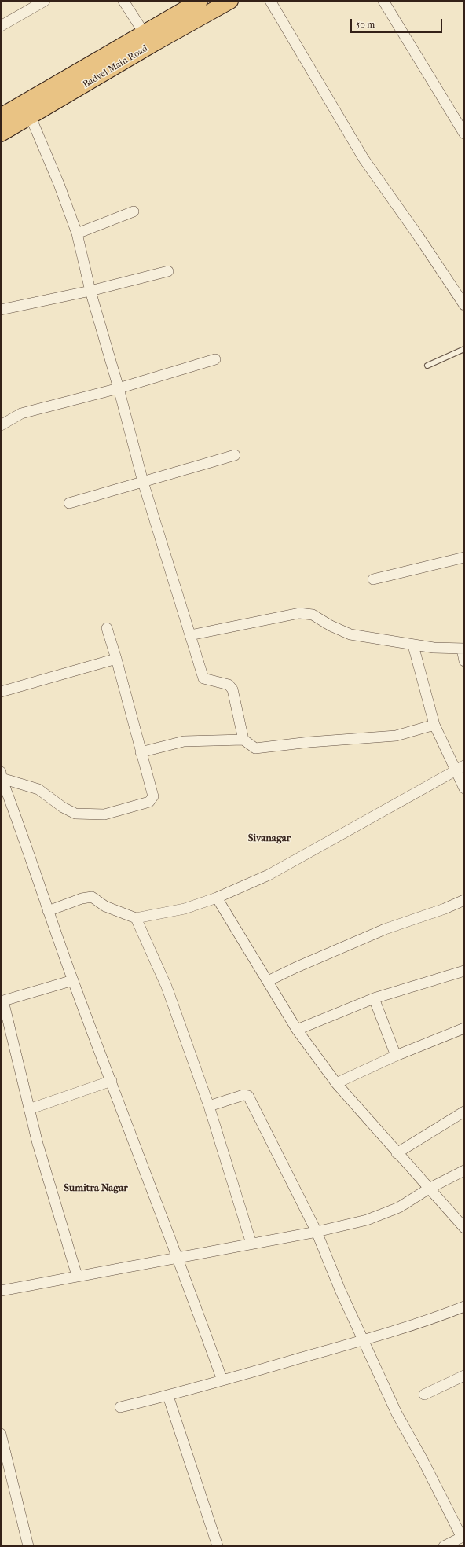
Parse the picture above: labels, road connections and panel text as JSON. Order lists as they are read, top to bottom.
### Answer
{
  "streets": {
    "main road": ["Badvel Main Road"]
  },
  "districts": ["Sivanagar", "Sumitra Nagar"],
  "scale_bar": "50 m"
}
